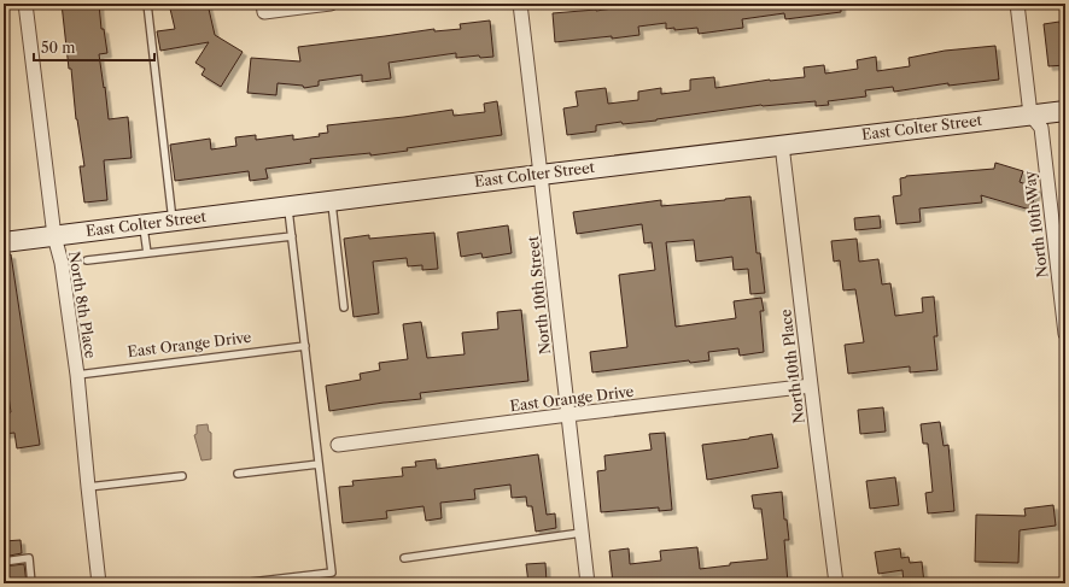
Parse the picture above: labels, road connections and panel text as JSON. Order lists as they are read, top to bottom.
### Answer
{
  "streets": {
    "street": [
      "East Colter Street",
      "North 10th Way",
      "North 10th Street",
      "North 8th Place",
      "East Orange Drive",
      "North 10th Place"
    ]
  },
  "crossings": [
    ["East Colter Street", "North 10th Way"],
    ["East Colter Street", "North 10th Street"],
    ["East Colter Street", "North 8th Place"],
    ["East Colter Street", "North 10th Place"],
    ["North 10th Street", "East Orange Drive"],
    ["North 8th Place", "East Orange Drive"],
    ["East Orange Drive", "North 10th Place"]
  ],
  "scale_bar": "50 m"
}
